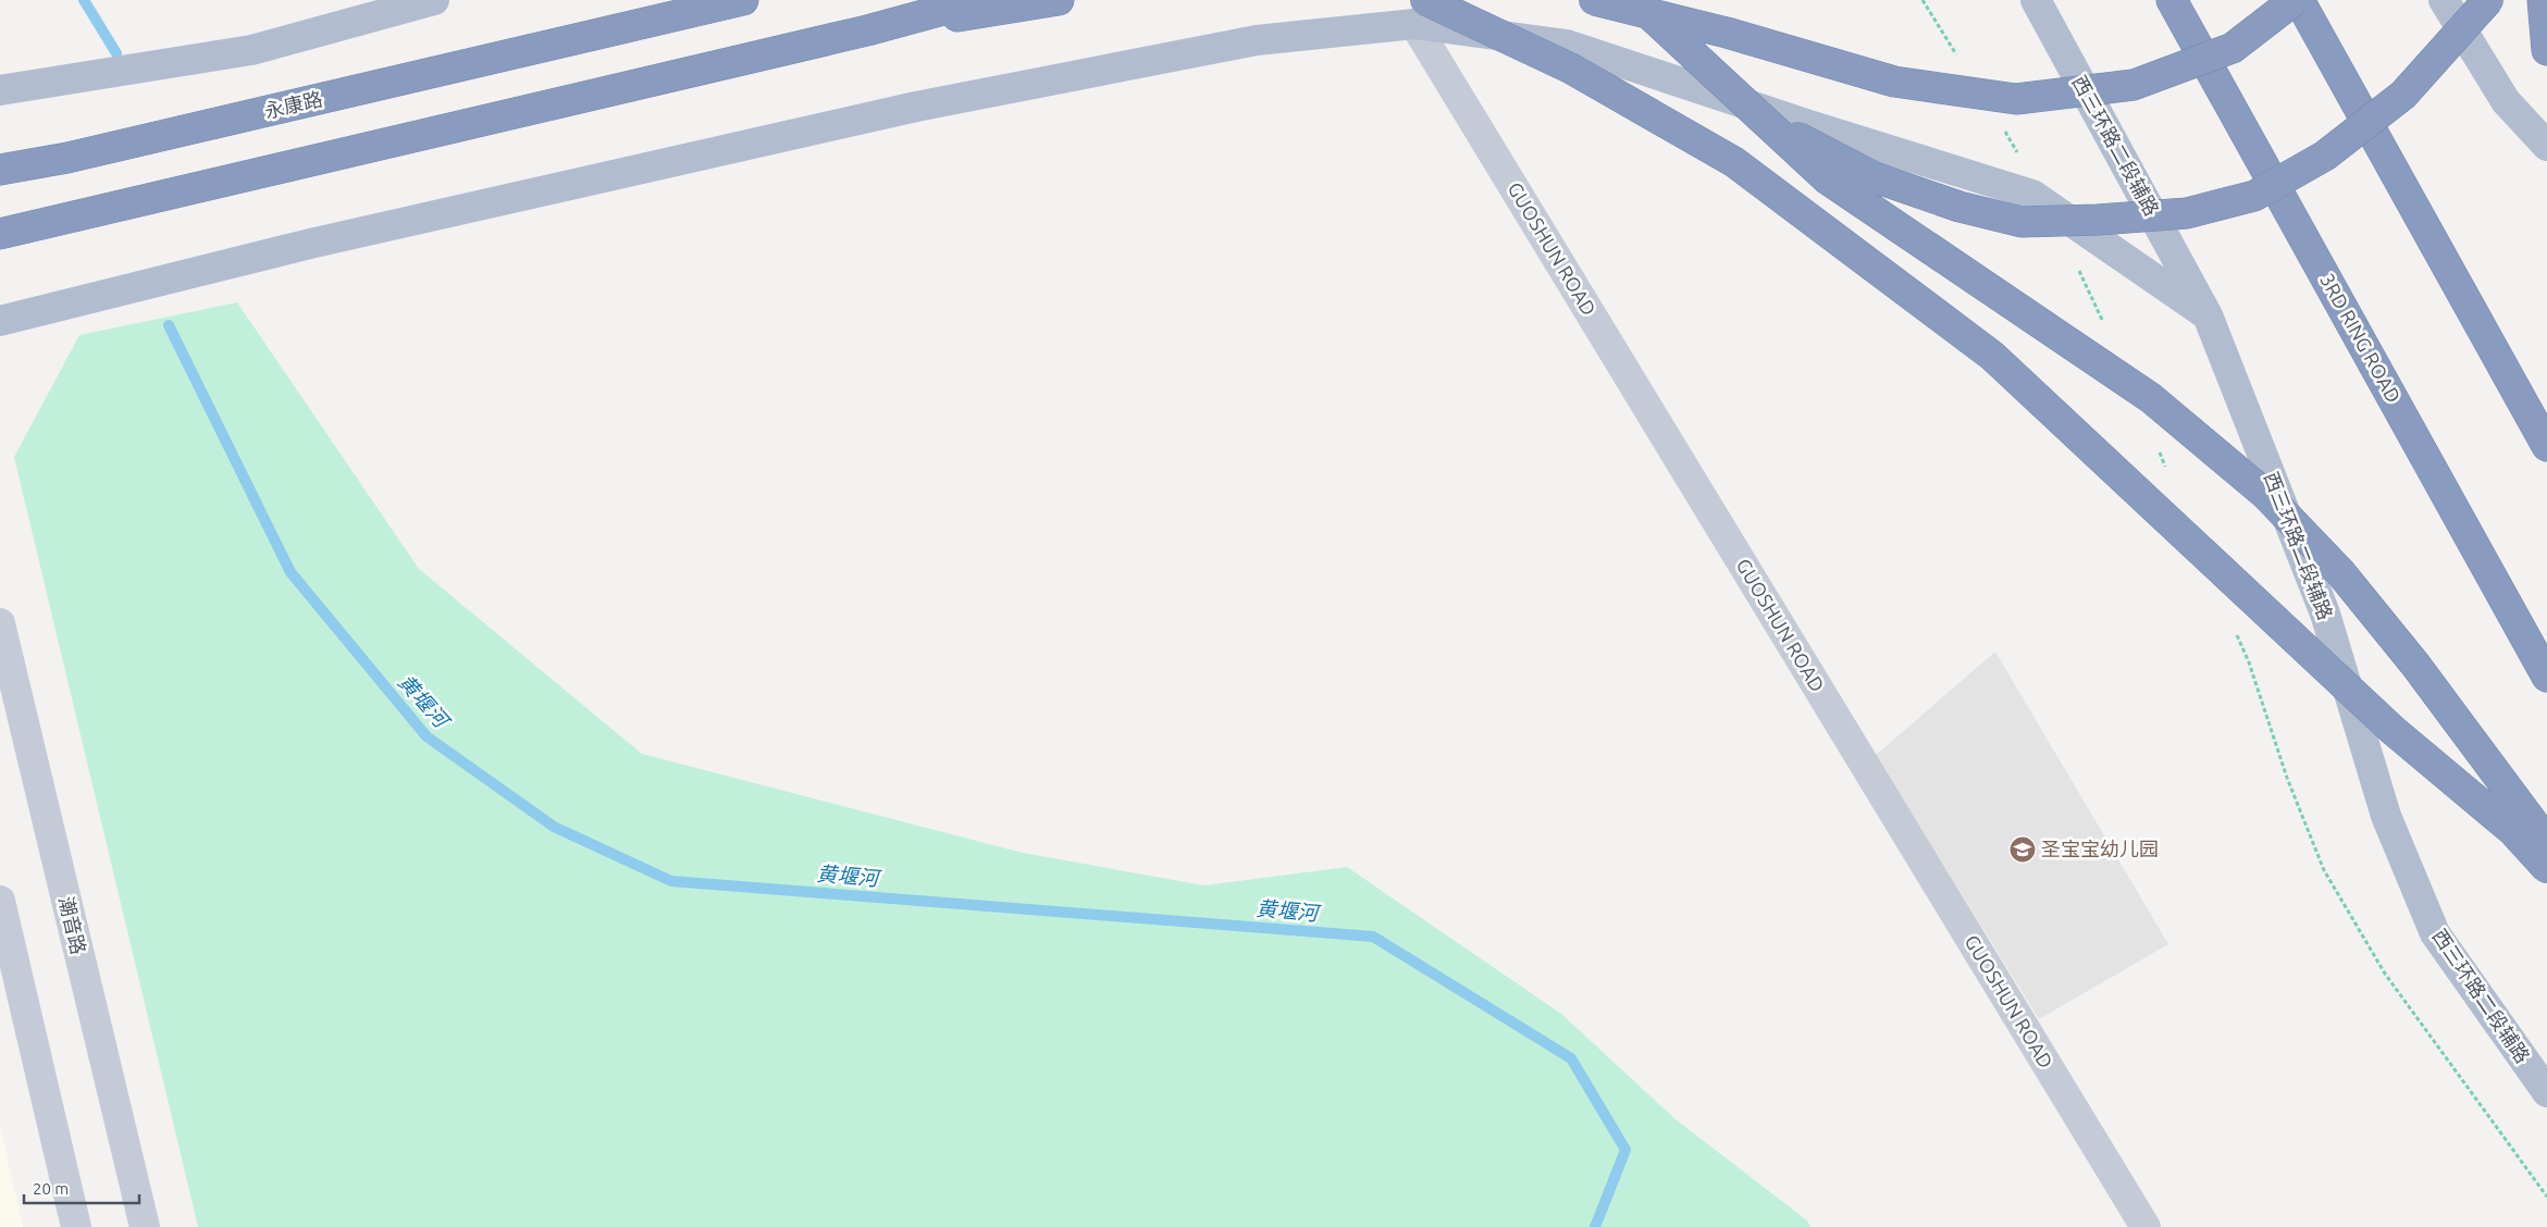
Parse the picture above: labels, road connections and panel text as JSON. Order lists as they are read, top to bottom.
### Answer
{
  "streets": {
    "highway": ["永康路", "3RD RING ROAD"],
    "main road": ["西三环路二段辅路"],
    "street": ["GUOSHUN ROAD", "潮音路"]
  },
  "water": ["黄堰河"],
  "places": {
    "school or university": ["圣宝宝幼儿园"]
  },
  "scale_bar": "20 m"
}
